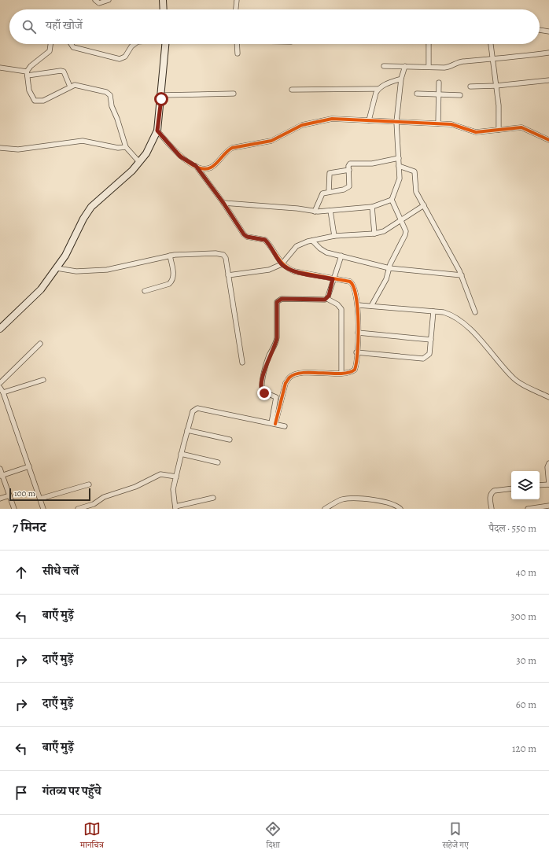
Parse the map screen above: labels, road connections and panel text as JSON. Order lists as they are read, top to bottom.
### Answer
{
  "scale_bar": "100 m",
  "page": {
    "search": "यहाँ खोजें",
    "scale": "100 m",
    "heading": ["7 मिनट", "पैदल · 550 m"],
    "list": [
      ["सीधे चलें", "40 m"],
      ["बाएँ मुड़ें", "300 m"],
      ["दाएँ मुड़ें", "30 m"],
      ["दाएँ मुड़ें", "60 m"],
      ["बाएँ मुड़ें", "120 m"],
      "गंतव्य पर पहुँचे"
    ],
    "nav": ["मानचित्र", "दिशा", "सहेजे गए"]
  }
}
